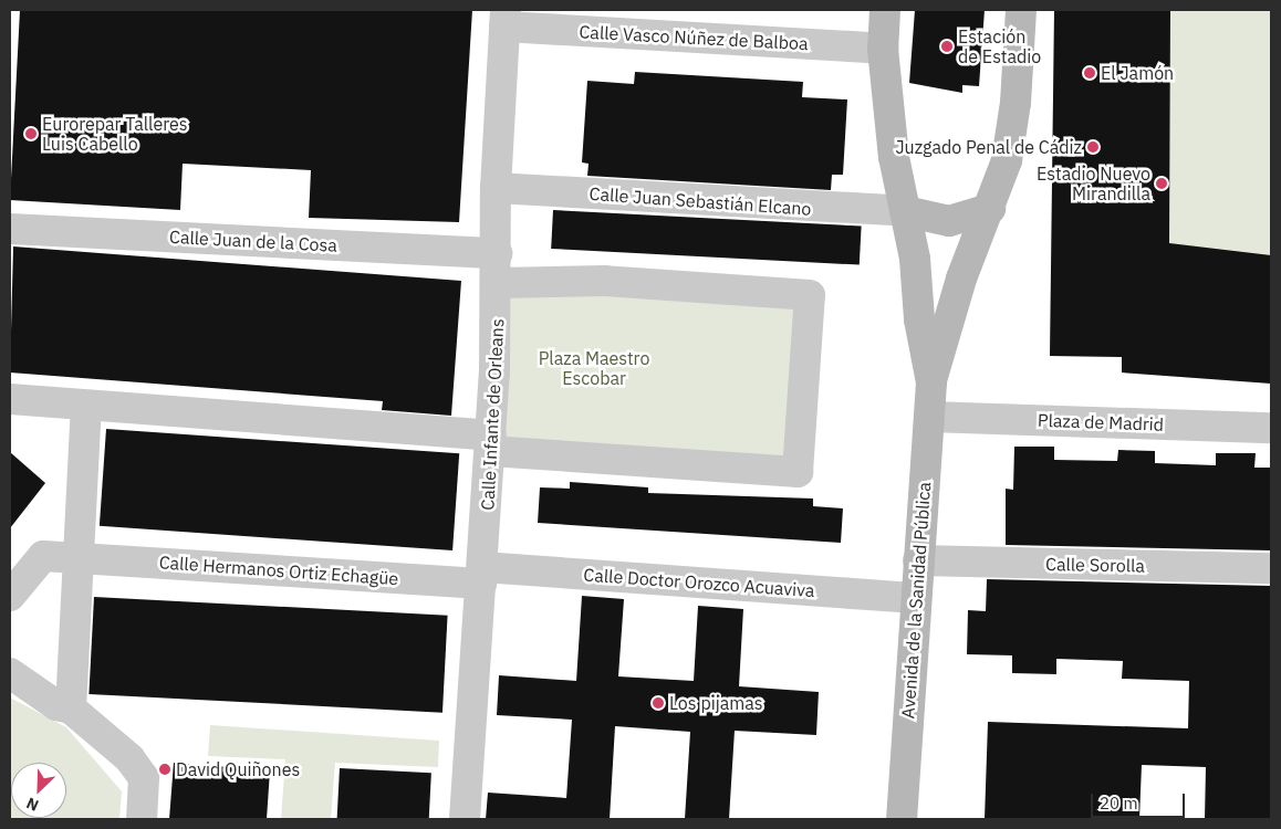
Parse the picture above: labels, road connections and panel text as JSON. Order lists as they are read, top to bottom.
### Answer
{
  "streets": {
    "main road": ["Avenida de la Sanidad Pública"],
    "street": [
      "Calle Vasco Núñez de Balboa",
      "Calle Juan Sebastián Elcano",
      "Calle Juan de la Cosa",
      "Calle Infante de Orleans",
      "Plaza de Madrid",
      "Calle Sorolla",
      "Calle Hermanos Ortiz Echagüe",
      "Calle Doctor Orozco Acuaviva"
    ]
  },
  "crossings": [
    ["Calle Vasco Núñez de Balboa", "Calle Infante de Orleans"],
    ["Calle Vasco Núñez de Balboa", "Avenida de la Sanidad Pública"],
    ["Calle Juan Sebastián Elcano", "Calle Infante de Orleans"],
    ["Calle Juan Sebastián Elcano", "Avenida de la Sanidad Pública"],
    ["Calle Juan de la Cosa", "Calle Infante de Orleans"],
    ["Calle Infante de Orleans", "Calle Hermanos Ortiz Echagüe"],
    ["Calle Infante de Orleans", "Calle Doctor Orozco Acuaviva"],
    ["Plaza de Madrid", "Avenida de la Sanidad Pública"],
    ["Calle Sorolla", "Avenida de la Sanidad Pública"],
    ["Calle Hermanos Ortiz Echagüe", "Calle Doctor Orozco Acuaviva"],
    ["Calle Doctor Orozco Acuaviva", "Avenida de la Sanidad Pública"]
  ],
  "parks": ["Plaza Maestro Escobar"],
  "places": [
    "Estación de Estadio",
    "El Jamón",
    "Eurorepar Talleres Luis Cabello",
    "Juzgado Penal de Cádiz",
    "Estadio Nuevo Mirandilla",
    "Los pijamas",
    "David Quiñones"
  ],
  "scale_bar": "20 m",
  "north": "bottom left"
}
